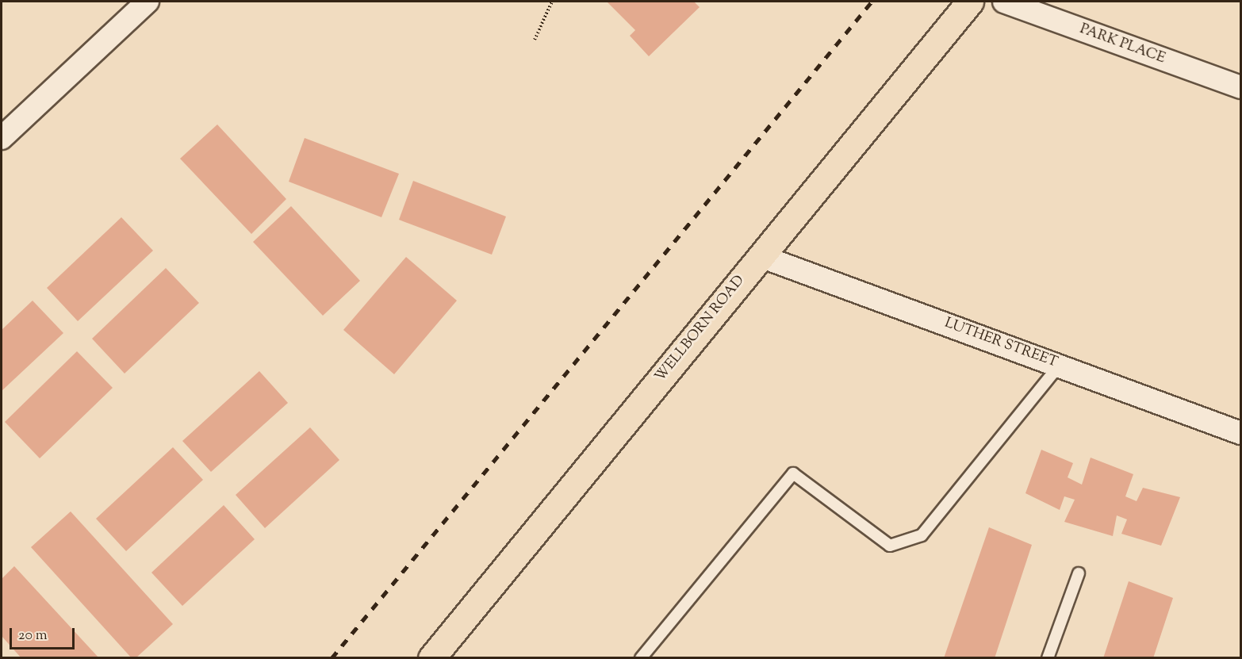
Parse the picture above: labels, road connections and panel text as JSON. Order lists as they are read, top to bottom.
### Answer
{
  "streets": {
    "main road": ["WELLBORN ROAD"],
    "street": ["PARK PLACE", "LUTHER STREET"]
  },
  "crossings": [
    ["WELLBORN ROAD", "LUTHER STREET"]
  ],
  "scale_bar": "20 m"
}
